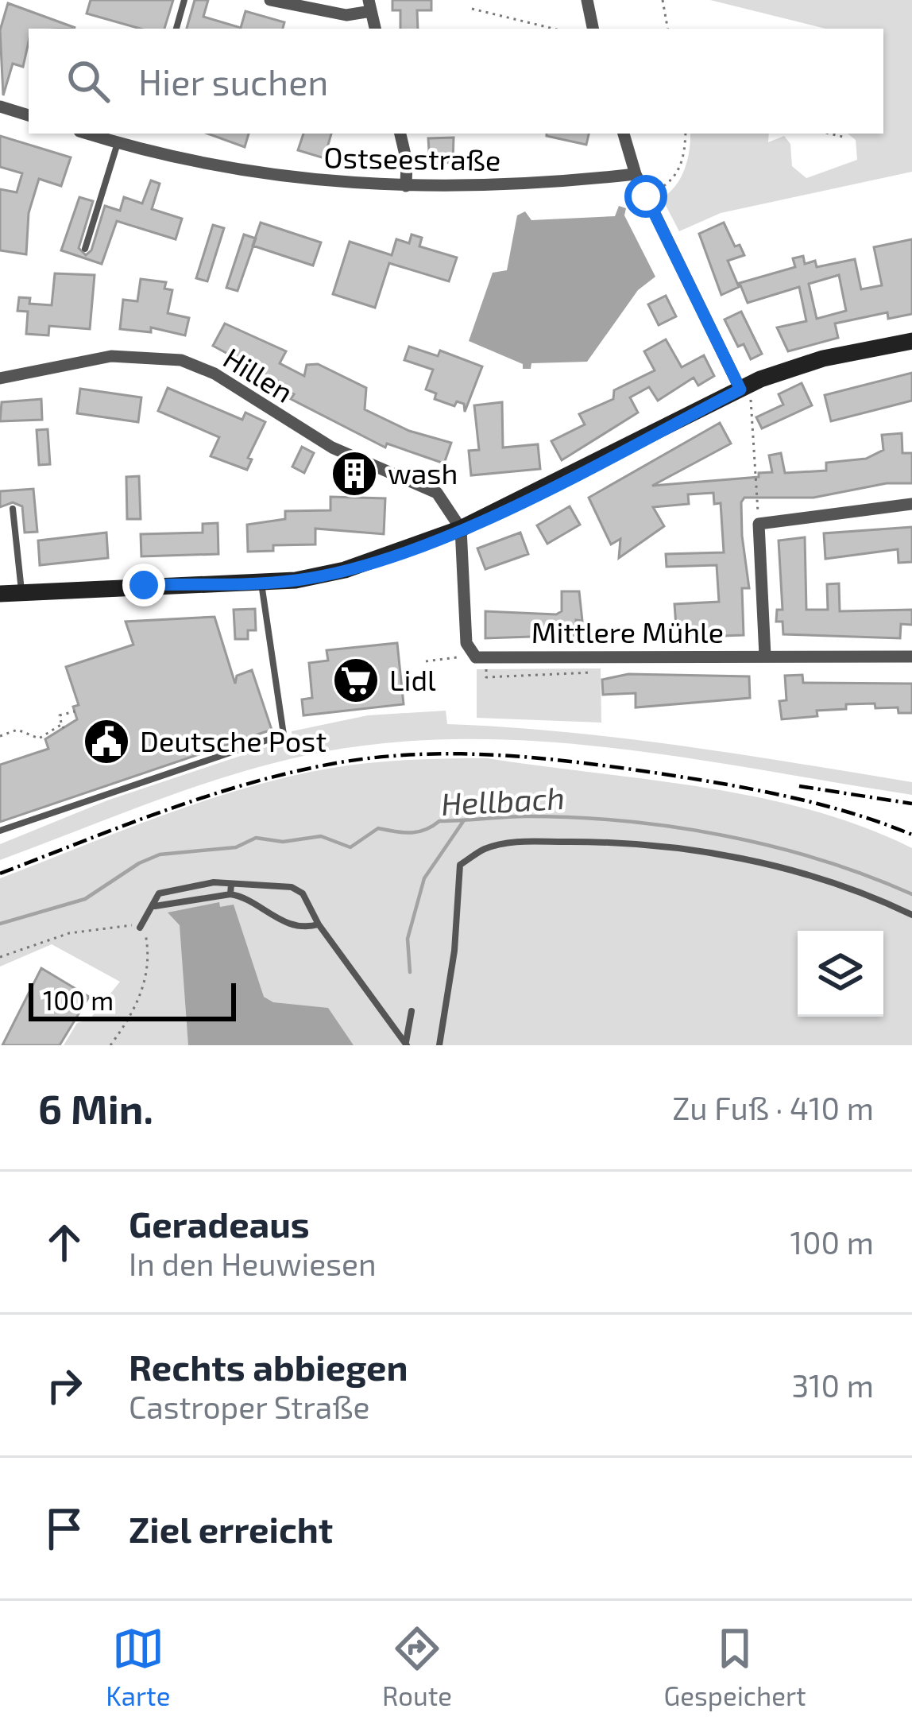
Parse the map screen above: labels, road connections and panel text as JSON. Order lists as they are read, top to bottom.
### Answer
{
  "streets": {
    "street": ["Ostseestraße", "Hillen", "Mittlere Mühle"]
  },
  "water": ["Hellbach"],
  "places": {
    "building": ["wash"],
    "supermarket": ["Lidl"],
    "public building": ["Deutsche Post"]
  },
  "scale_bar": "100 m",
  "page": {
    "search": "Hier suchen",
    "scale": "100 m",
    "heading": ["6 Min.", "Zu Fuß · 410 m"],
    "list": [
      ["Geradeaus", "In den Heuwiesen", "100 m"],
      ["Rechts abbiegen", "Castroper Straße", "310 m"],
      "Ziel erreicht"
    ],
    "nav": ["Karte", "Route", "Gespeichert"]
  }
}
